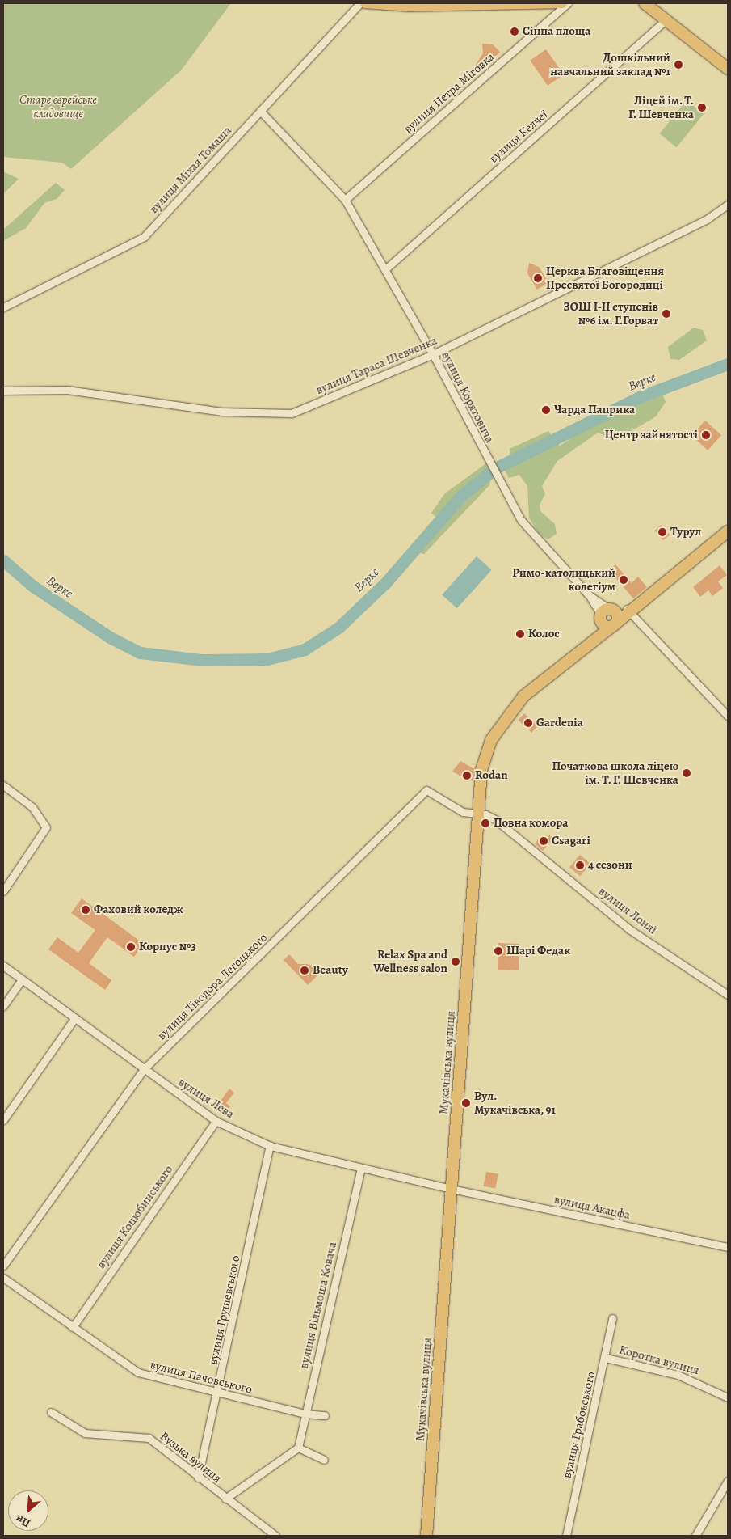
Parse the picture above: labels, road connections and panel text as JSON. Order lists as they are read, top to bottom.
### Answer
{
  "streets": {
    "highway": ["Мукачівська вулиця"],
    "street": [
      "вулиця Петра Міговка",
      "вулиця Келчеї",
      "вулиця Міхая Томаша",
      "вулиця Тараса Шевченка",
      "вулиця Корятовича",
      "вулиця Лоняї",
      "вулиця Тіводора Легоцького",
      "вулиця Лева",
      "вулиця Акацфа",
      "вулиця Коцюбинського",
      "вулиця Вільмоша Ковача",
      "вулиця Грушевського",
      "Коротка вулиця",
      "вулиця Пачовського",
      "вулиця Грабовського",
      "Вузька вулиця"
    ]
  },
  "crossings": [
    ["вулиця Петра Міговка", "вулиця Корятовича"],
    ["вулиця Келчеї", "вулиця Корятовича"],
    ["вулиця Міхая Томаша", "вулиця Корятовича"],
    ["вулиця Тараса Шевченка", "вулиця Корятовича"],
    ["вулиця Корятовича", "Мукачівська вулиця"],
    ["вулиця Лоняї", "вулиця Тіводора Легоцького"],
    ["вулиця Лоняї", "Мукачівська вулиця"],
    ["вулиця Тіводора Легоцького", "Мукачівська вулиця"],
    ["вулиця Тіводора Легоцького", "вулиця Лева"],
    ["Мукачівська вулиця", "вулиця Лева"],
    ["Мукачівська вулиця", "вулиця Акацфа"],
    ["вулиця Лева", "вулиця Акацфа"],
    ["вулиця Лева", "вулиця Коцюбинського"],
    ["вулиця Лева", "вулиця Вільмоша Ковача"],
    ["вулиця Лева", "вулиця Грушевського"],
    ["вулиця Коцюбинського", "вулиця Пачовського"],
    ["вулиця Вільмоша Ковача", "вулиця Пачовського"],
    ["вулиця Вільмоша Ковача", "Вузька вулиця"],
    ["вулиця Грушевського", "вулиця Пачовського"],
    ["вулиця Грушевського", "Вузька вулиця"],
    ["Коротка вулиця", "вулиця Грабовського"]
  ],
  "water": ["Верке"],
  "parks": ["Старе єврейське кладовище"],
  "places": [
    "Сінна площа",
    "Дошкільний навчальний заклад №1",
    "Ліцей ім. Т. Г. Шевченка",
    "Церква Благовіщення Пресвятої Богородиці",
    "ЗОШ І-ІІ ступенів №6 ім. Г.Горват",
    "Чарда Паприка",
    "Центр зайнятості",
    "Турул",
    "Римо-католицький колегіум",
    "Колос",
    "Gardenia",
    "Початкова школа ліцею ім. Т. Г. Шевченка",
    "Rodan",
    "Повна комора",
    "Csagari",
    "4 сезони",
    "Фаховий коледж",
    "Корпус №3",
    "Шарі Федак",
    "Relax Spa and Wellness salon",
    "Beauty",
    "Вул. Мукачівська, 91"
  ],
  "north": "bottom left"
}
